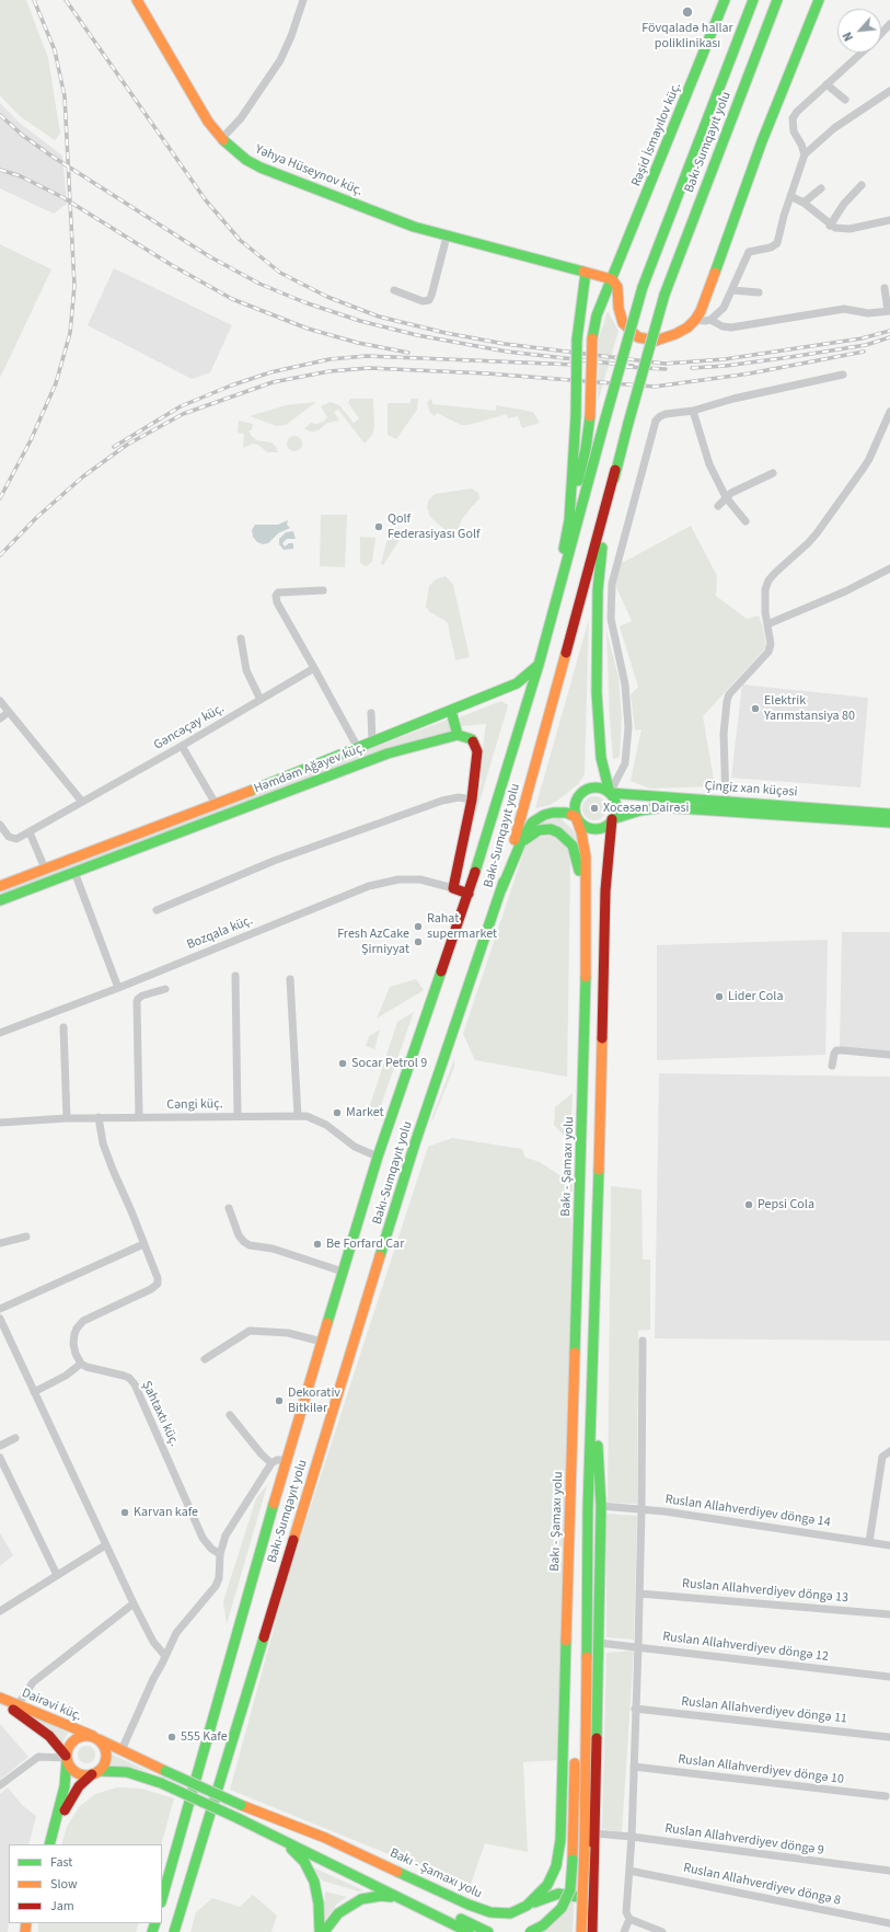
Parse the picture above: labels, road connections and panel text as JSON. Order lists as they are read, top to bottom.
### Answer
{
  "streets": {
    "main road": [
      "Rəşid İsmayılov küç.",
      "Bakı-Sumqayıt yolu",
      "Yəhya Hüseynov küç.",
      "Həmdəm Ağayev küç.",
      "Çingiz xan küçəsi",
      "Bakı - Şamaxı yolu",
      "Dairəvi küç."
    ],
    "street": [
      "Gəncəçay küç.",
      "Bozqala küç.",
      "Cəngi küç.",
      "Şahtaxtı küç.",
      "Ruslan Allahverdiyev döngə 14",
      "Ruslan Allahverdiyev döngə 13",
      "Ruslan Allahverdiyev döngə 12",
      "Ruslan Allahverdiyev döngə 11",
      "Ruslan Allahverdiyev döngə 10",
      "Ruslan Allahverdiyev döngə 9",
      "Ruslan Allahverdiyev döngə 8"
    ]
  },
  "crossings": [
    ["Rəşid İsmayılov küç.", "Yəhya Hüseynov küç."],
    ["Bakı-Sumqayıt yolu", "Cəngi küç."],
    ["Çingiz xan küçəsi", "Bakı - Şamaxı yolu"],
    ["Bakı - Şamaxı yolu", "Dairəvi küç."]
  ],
  "places": [
    "Fövqaladə hallar poliklinikası",
    "Qolf Federasiyası Golf",
    "Elektrik Yarımstansiya 80",
    "Xocəsən Dairəsi",
    "Rahat supermarket",
    "Fresh AzCake Şirniyyat",
    "Lider Cola",
    "Socar Petrol 9",
    "Market",
    "Pepsi Cola",
    "Be Forfard Car",
    "Dekorativ Bitkilər",
    "Karvan kafe",
    "555 Kafe"
  ],
  "legend": ["Fast", "Slow", "Jam"],
  "north": "bottom left"
}
